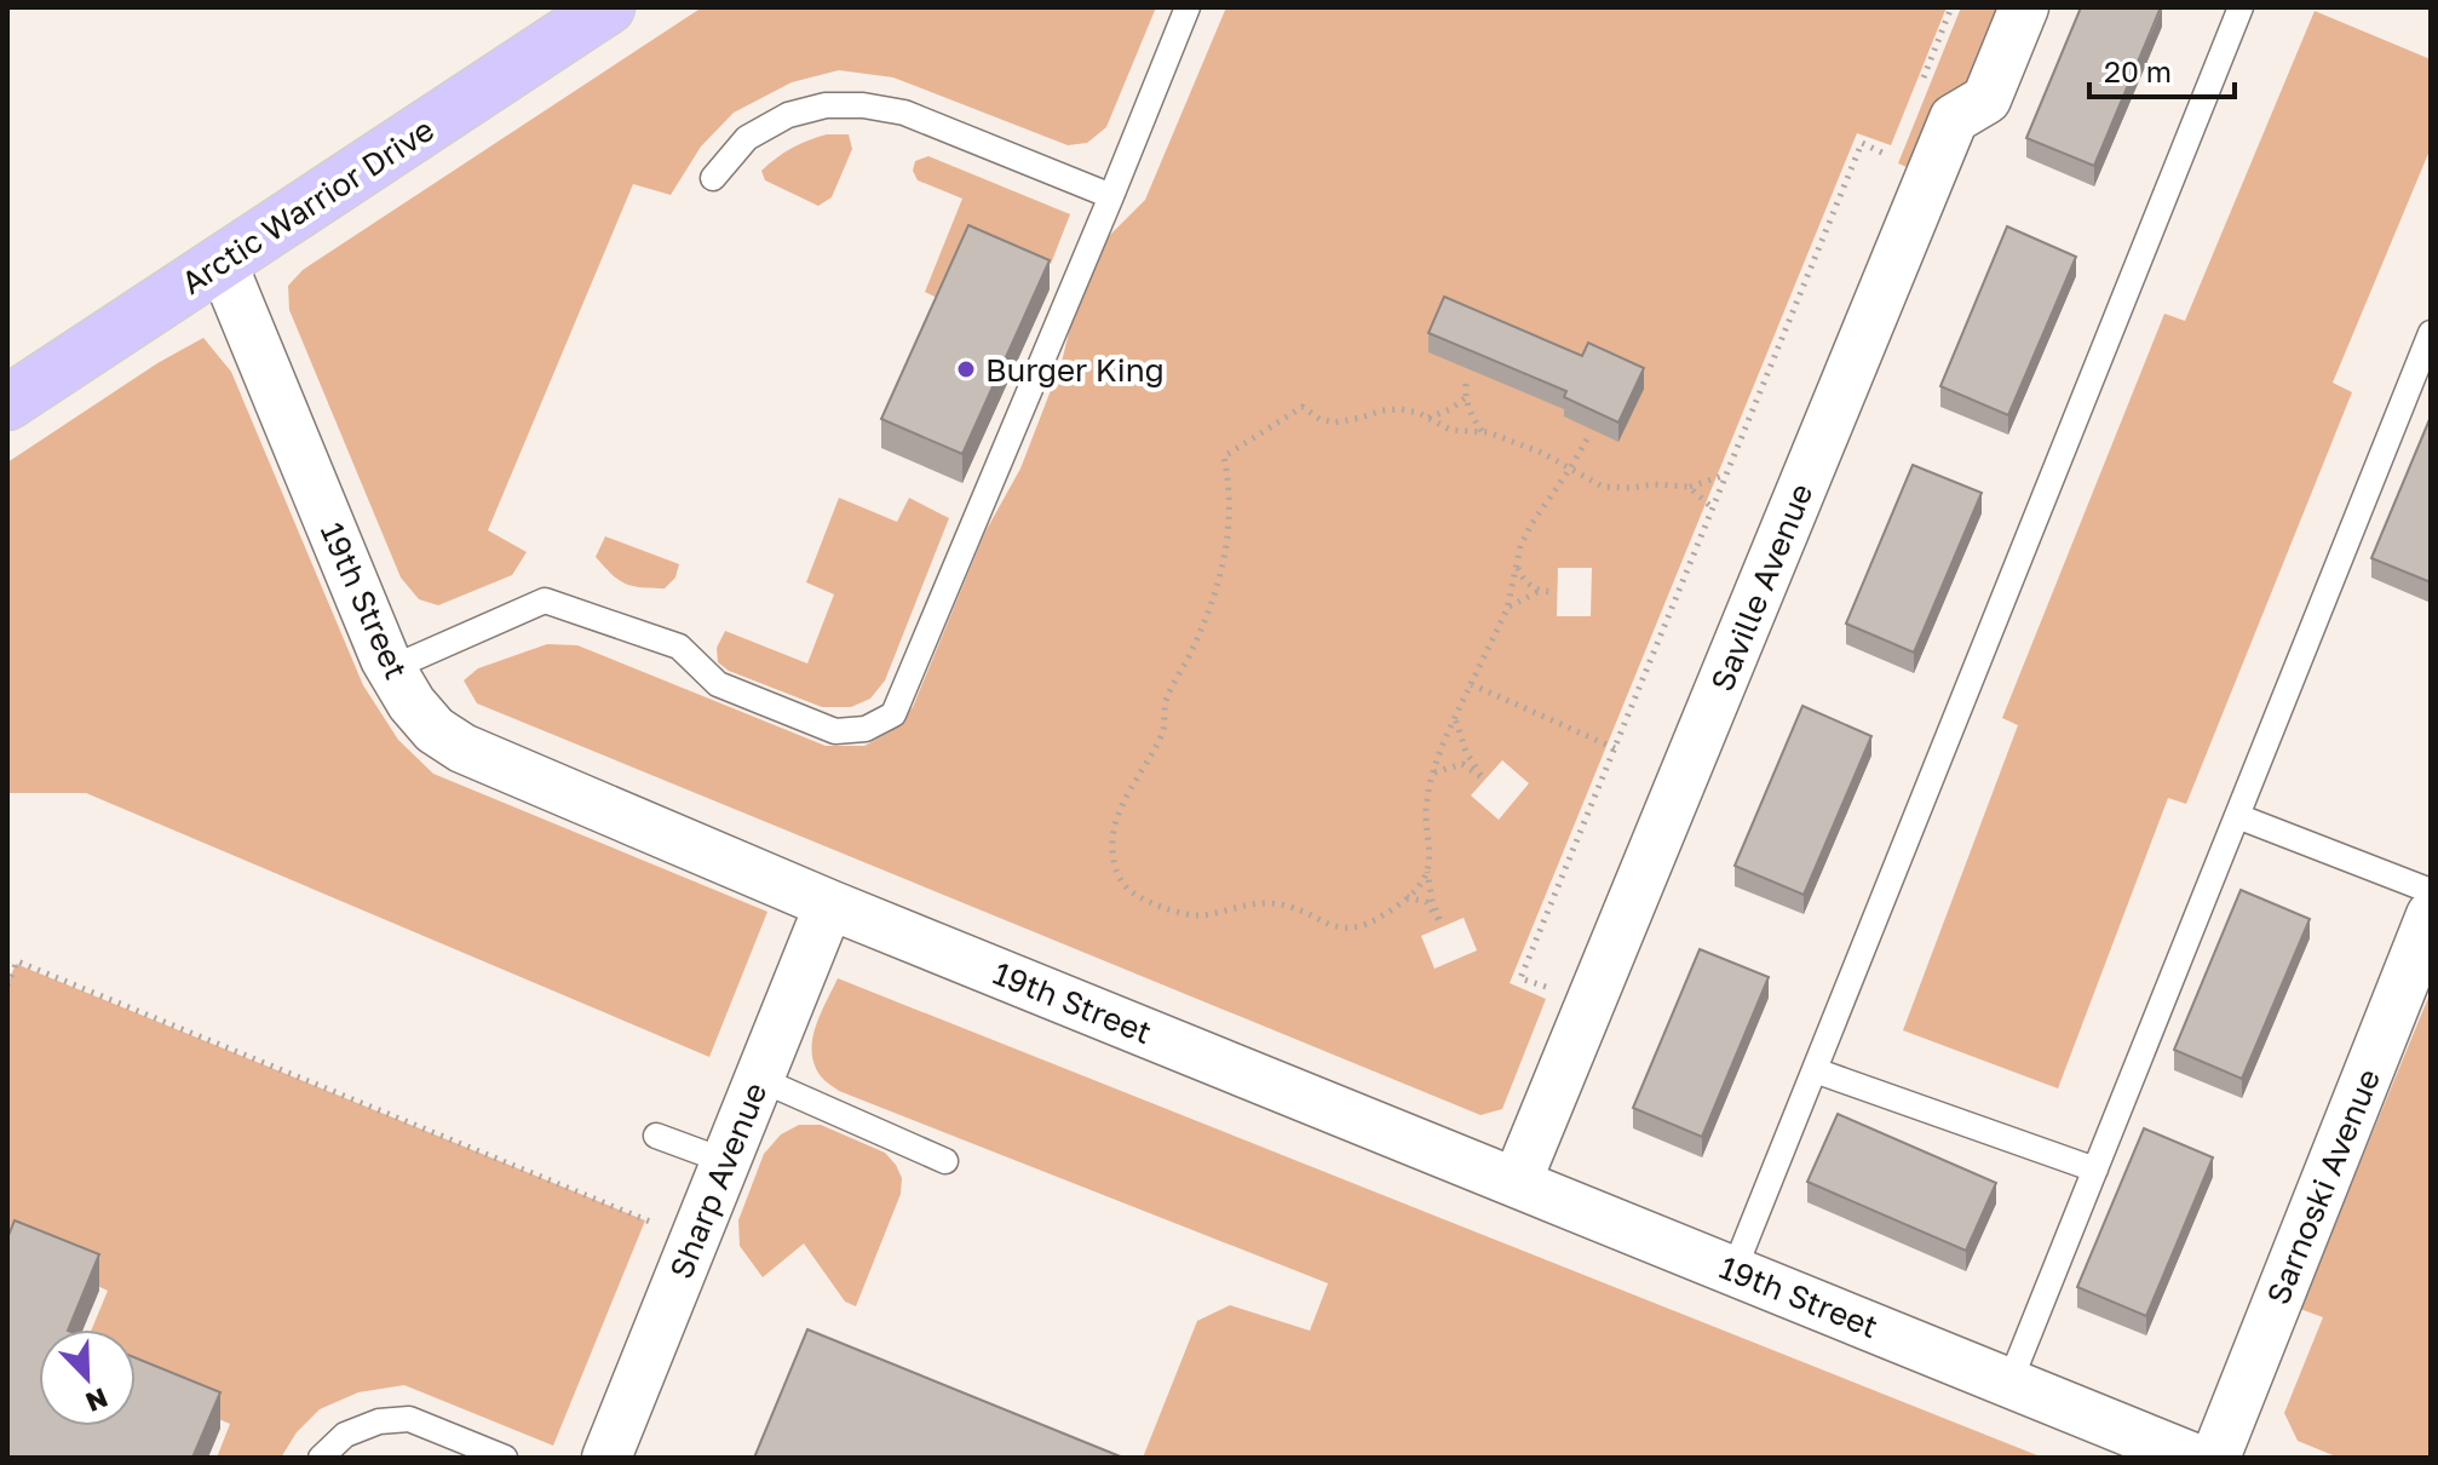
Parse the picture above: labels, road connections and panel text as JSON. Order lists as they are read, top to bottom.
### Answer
{
  "streets": {
    "main road": ["Arctic Warrior Drive"],
    "street": [
      "Saville Avenue",
      "19th Street",
      "Sharp Avenue",
      "Sarnoski Avenue"
    ]
  },
  "crossings": [
    ["Arctic Warrior Drive", "19th Street"],
    ["Saville Avenue", "19th Street"],
    ["19th Street", "Sharp Avenue"]
  ],
  "places": ["Burger King"],
  "scale_bar": "20 m",
  "north": "bottom right"
}
